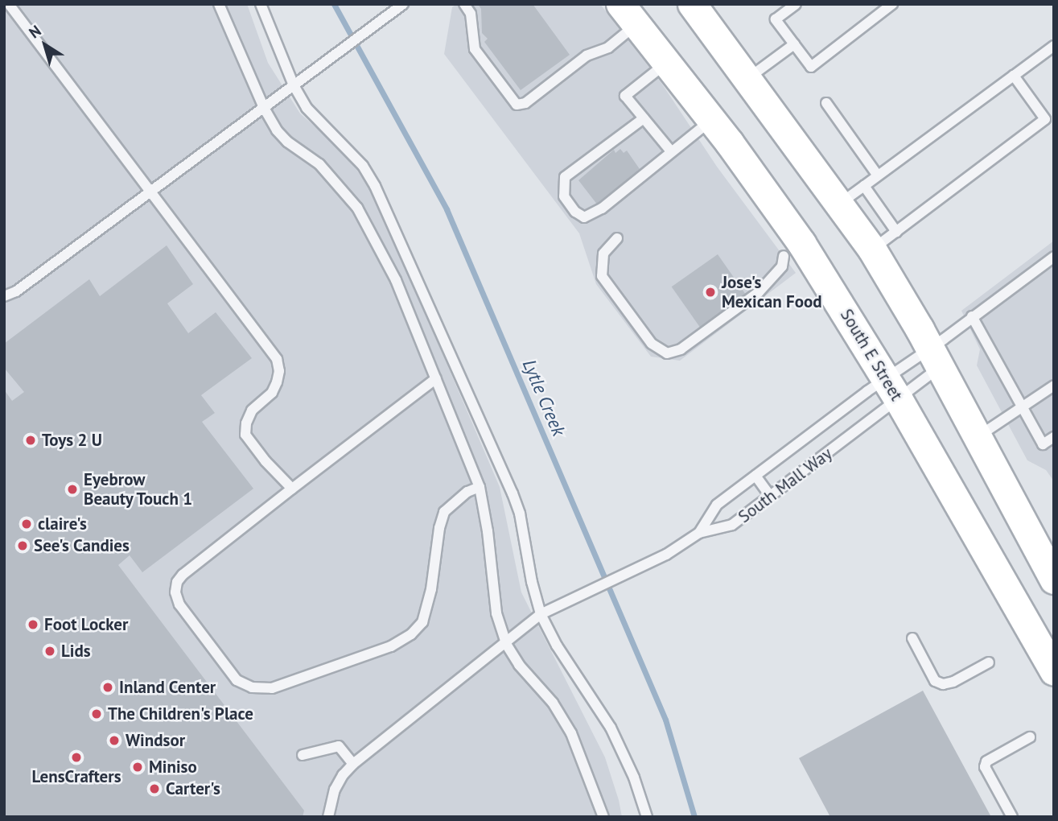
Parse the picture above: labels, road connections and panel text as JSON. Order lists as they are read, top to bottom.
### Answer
{
  "streets": {
    "main road": ["South E Street"],
    "lane": ["South Mall Way"]
  },
  "crossings": [
    ["South E Street", "South Mall Way"]
  ],
  "water": ["Lytle Creek"],
  "places": [
    "Jose's Mexican Food",
    "Toys 2 U",
    "Eyebrow Beauty Touch 1",
    "claire's",
    "See's Candies",
    "Foot Locker",
    "Lids",
    "Inland Center",
    "The Children's Place",
    "Windsor",
    "LensCrafters",
    "Miniso",
    "Carter's"
  ],
  "north": "top left"
}
